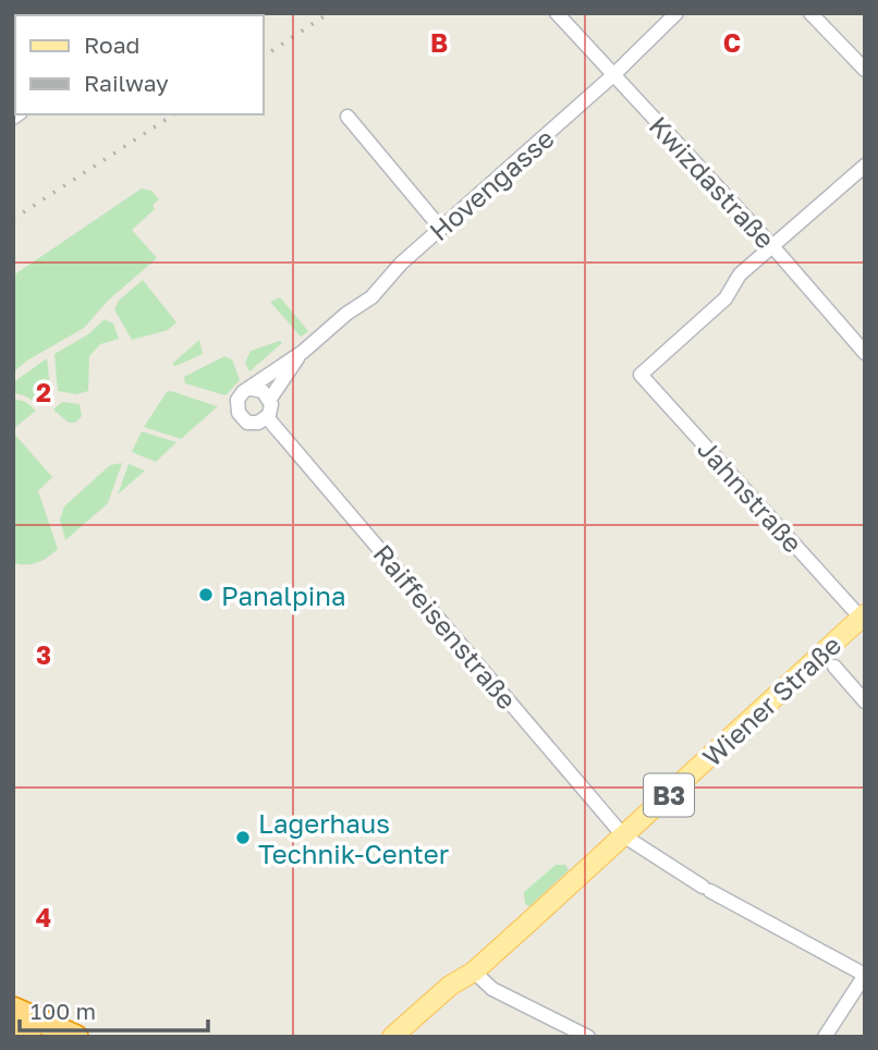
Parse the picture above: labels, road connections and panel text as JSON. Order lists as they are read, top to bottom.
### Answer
{
  "streets": {
    "main road": ["Wiener Straße", "B3"],
    "street": [
      "Kwizdastraße",
      "Hovengasse",
      "Jahnstraße",
      "Raiffeisenstraße"
    ]
  },
  "crossings": [
    ["Kwizdastraße", "Hovengasse"],
    ["Kwizdastraße", "Jahnstraße"],
    ["Hovengasse", "Raiffeisenstraße"],
    ["Jahnstraße", "Wiener Straße"],
    ["Raiffeisenstraße", "Wiener Straße"]
  ],
  "places": ["Panalpina", "Lagerhaus Technik-Center"],
  "legend": ["Road", "Railway"],
  "scale_bar": "100 m",
  "grid": {
    "columns": ["B", "C"],
    "rows": ["2", "3", "4"]
  }
}
